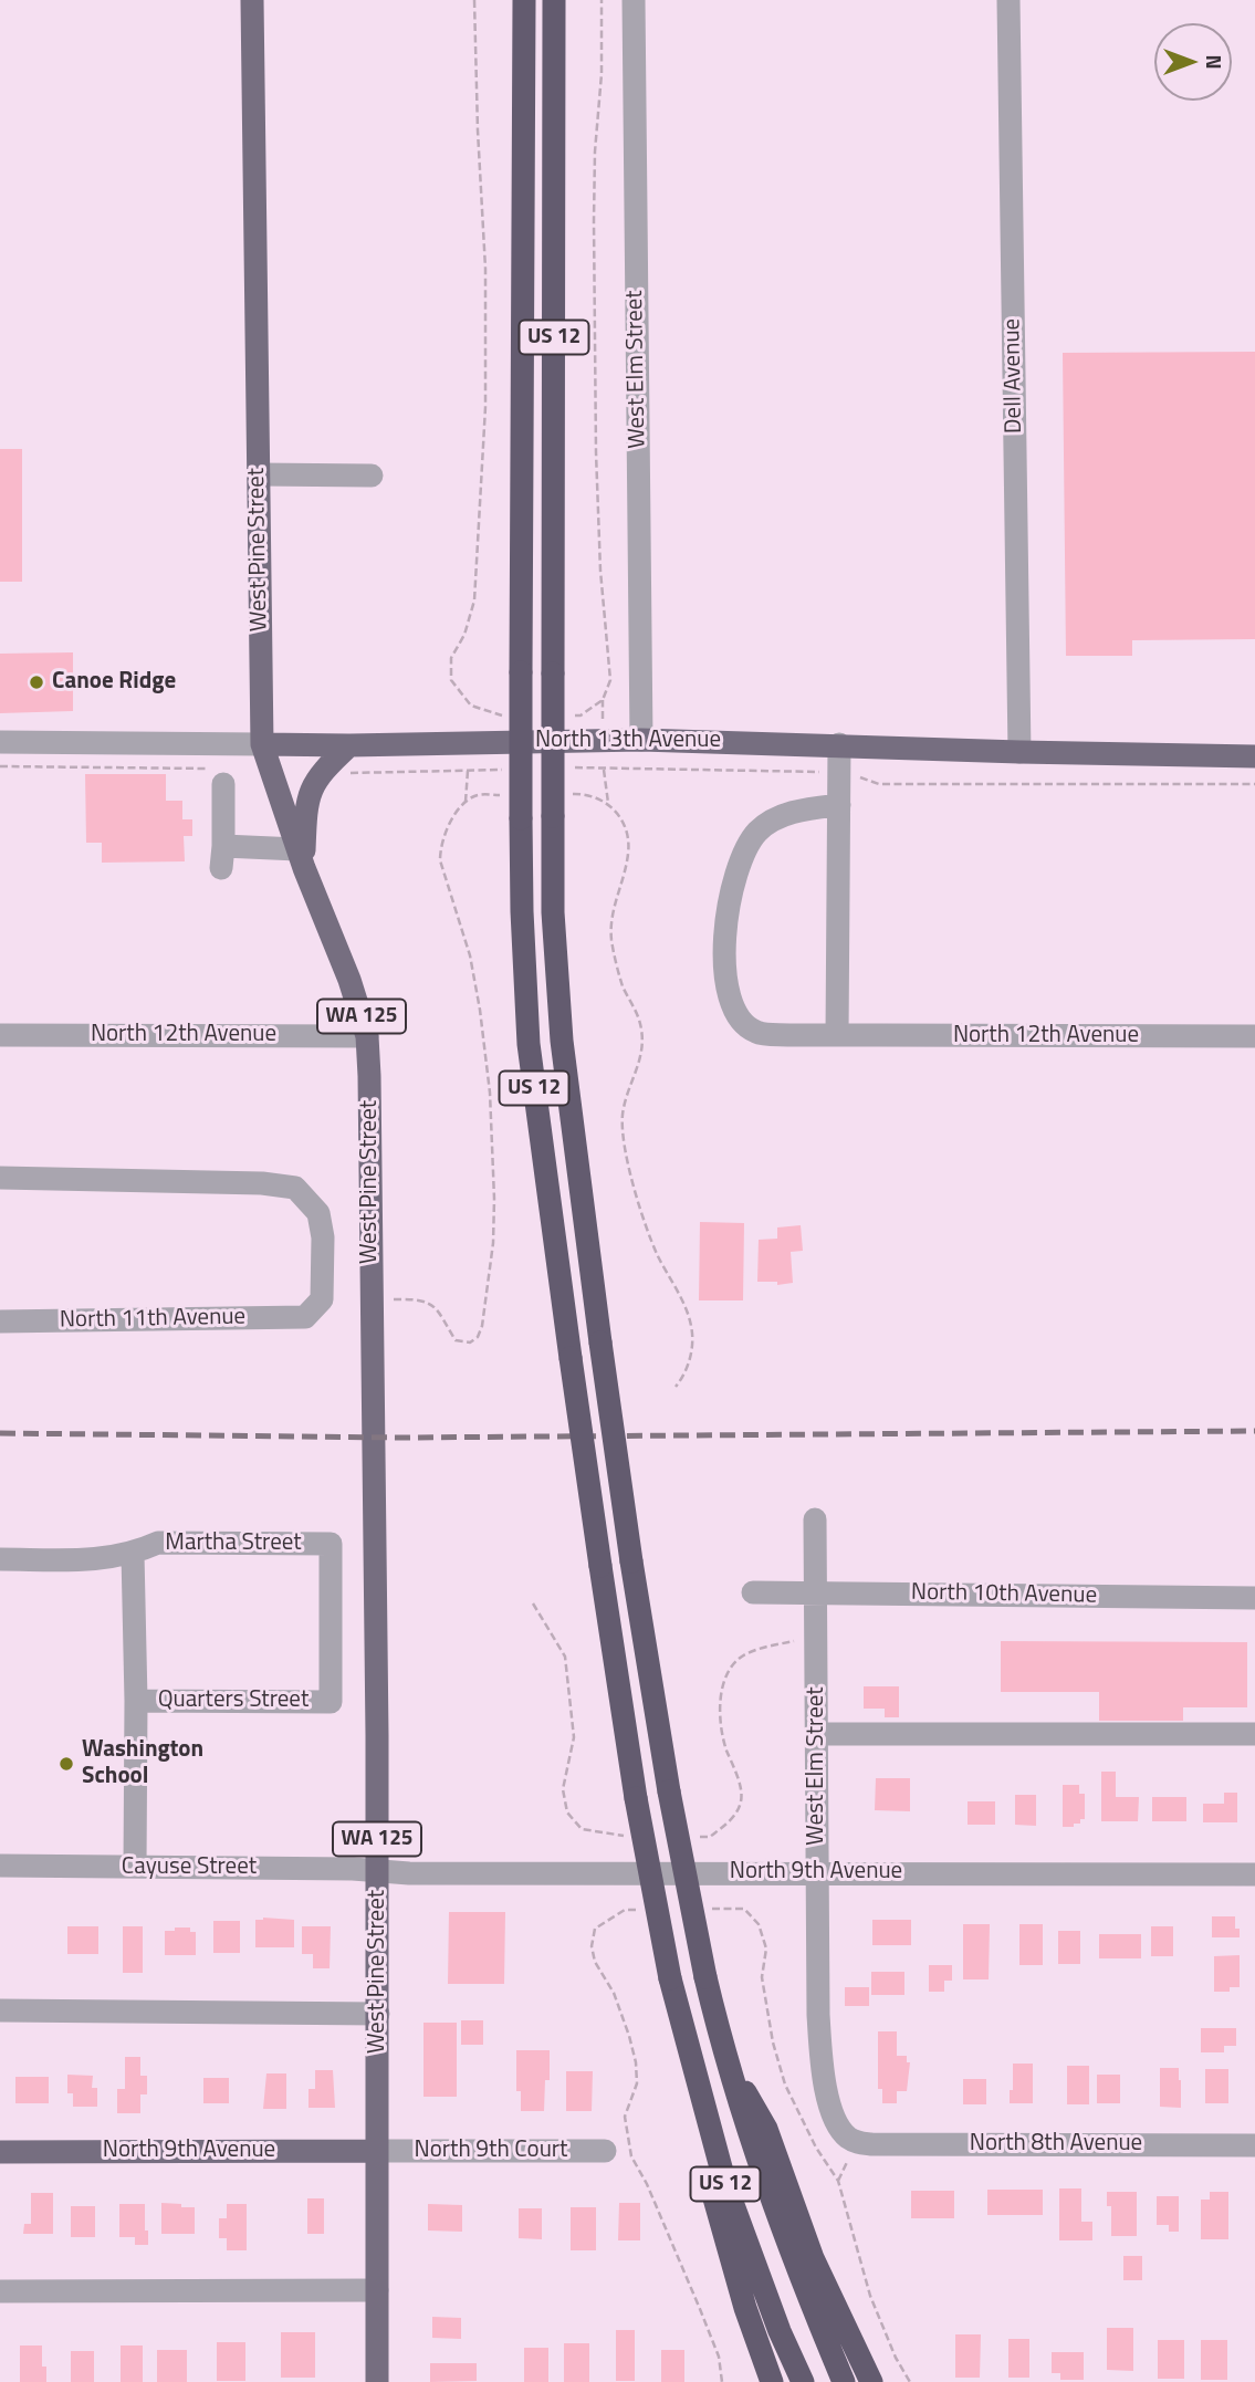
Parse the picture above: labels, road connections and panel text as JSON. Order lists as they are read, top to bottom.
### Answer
{
  "streets": {
    "highway": ["US 12"],
    "main road": [
      "West Pine Street",
      "North 13th Avenue",
      "WA 125",
      "North 9th Avenue"
    ],
    "street": [
      "West Elm Street",
      "Dell Avenue",
      "North 12th Avenue",
      "North 11th Avenue",
      "Martha Street",
      "North 10th Avenue",
      "Quarters Street",
      "Cayuse Street",
      "North 8th Avenue",
      "North 9th Court"
    ]
  },
  "crossings": [
    ["West Elm Street", "North 13th Avenue"],
    ["West Elm Street", "North 10th Avenue"],
    ["West Elm Street", "North 9th Avenue"],
    ["West Elm Street", "North 8th Avenue"],
    ["Dell Avenue", "North 13th Avenue"],
    ["West Pine Street", "North 13th Avenue"],
    ["West Pine Street", "WA 125"],
    ["West Pine Street", "North 12th Avenue"],
    ["West Pine Street", "Cayuse Street"],
    ["West Pine Street", "North 9th Avenue"],
    ["West Pine Street", "North 9th Court"],
    ["North 13th Avenue", "WA 125"],
    ["Martha Street", "Quarters Street"],
    ["Cayuse Street", "North 9th Avenue"],
    ["North 9th Avenue", "North 9th Court"]
  ],
  "places": ["Canoe Ridge", "Washington School"],
  "north": "right"
}
